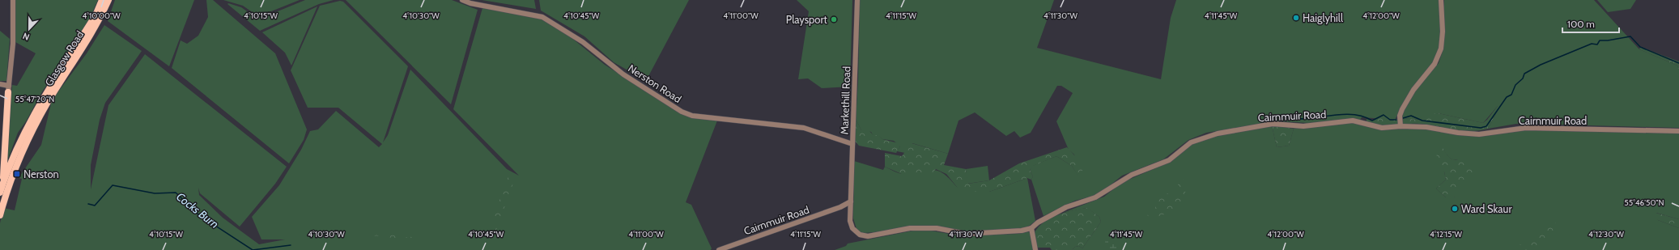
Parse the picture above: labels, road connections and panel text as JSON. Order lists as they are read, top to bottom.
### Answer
{
  "streets": {
    "main road": ["Glasgow Road"],
    "street": ["Nerston Road", "Markethill Road", "Cairnmuir Road"]
  },
  "crossings": [
    ["Nerston Road", "Markethill Road"],
    ["Markethill Road", "Cairnmuir Road"]
  ],
  "water": ["Cocks Burn"],
  "places": {
    "other": ["Haiglyhill", "Playsport", "Ward Skaur"],
    "transit": ["Nerston"]
  },
  "scale_bar": "100 m",
  "north": "bottom",
  "coordinates": [
    "4°10'00\"W",
    "4°10'15\"W",
    "4°10'30\"W",
    "4°10'45\"W",
    "4°11'00\"W",
    "4°11'15\"W",
    "4°11'30\"W",
    "4°11'45\"W",
    "4°12'00\"W",
    "55°47'20\"N",
    "55°46'50\"N",
    "4°12'15\"W",
    "4°12'30\"W"
  ]
}
